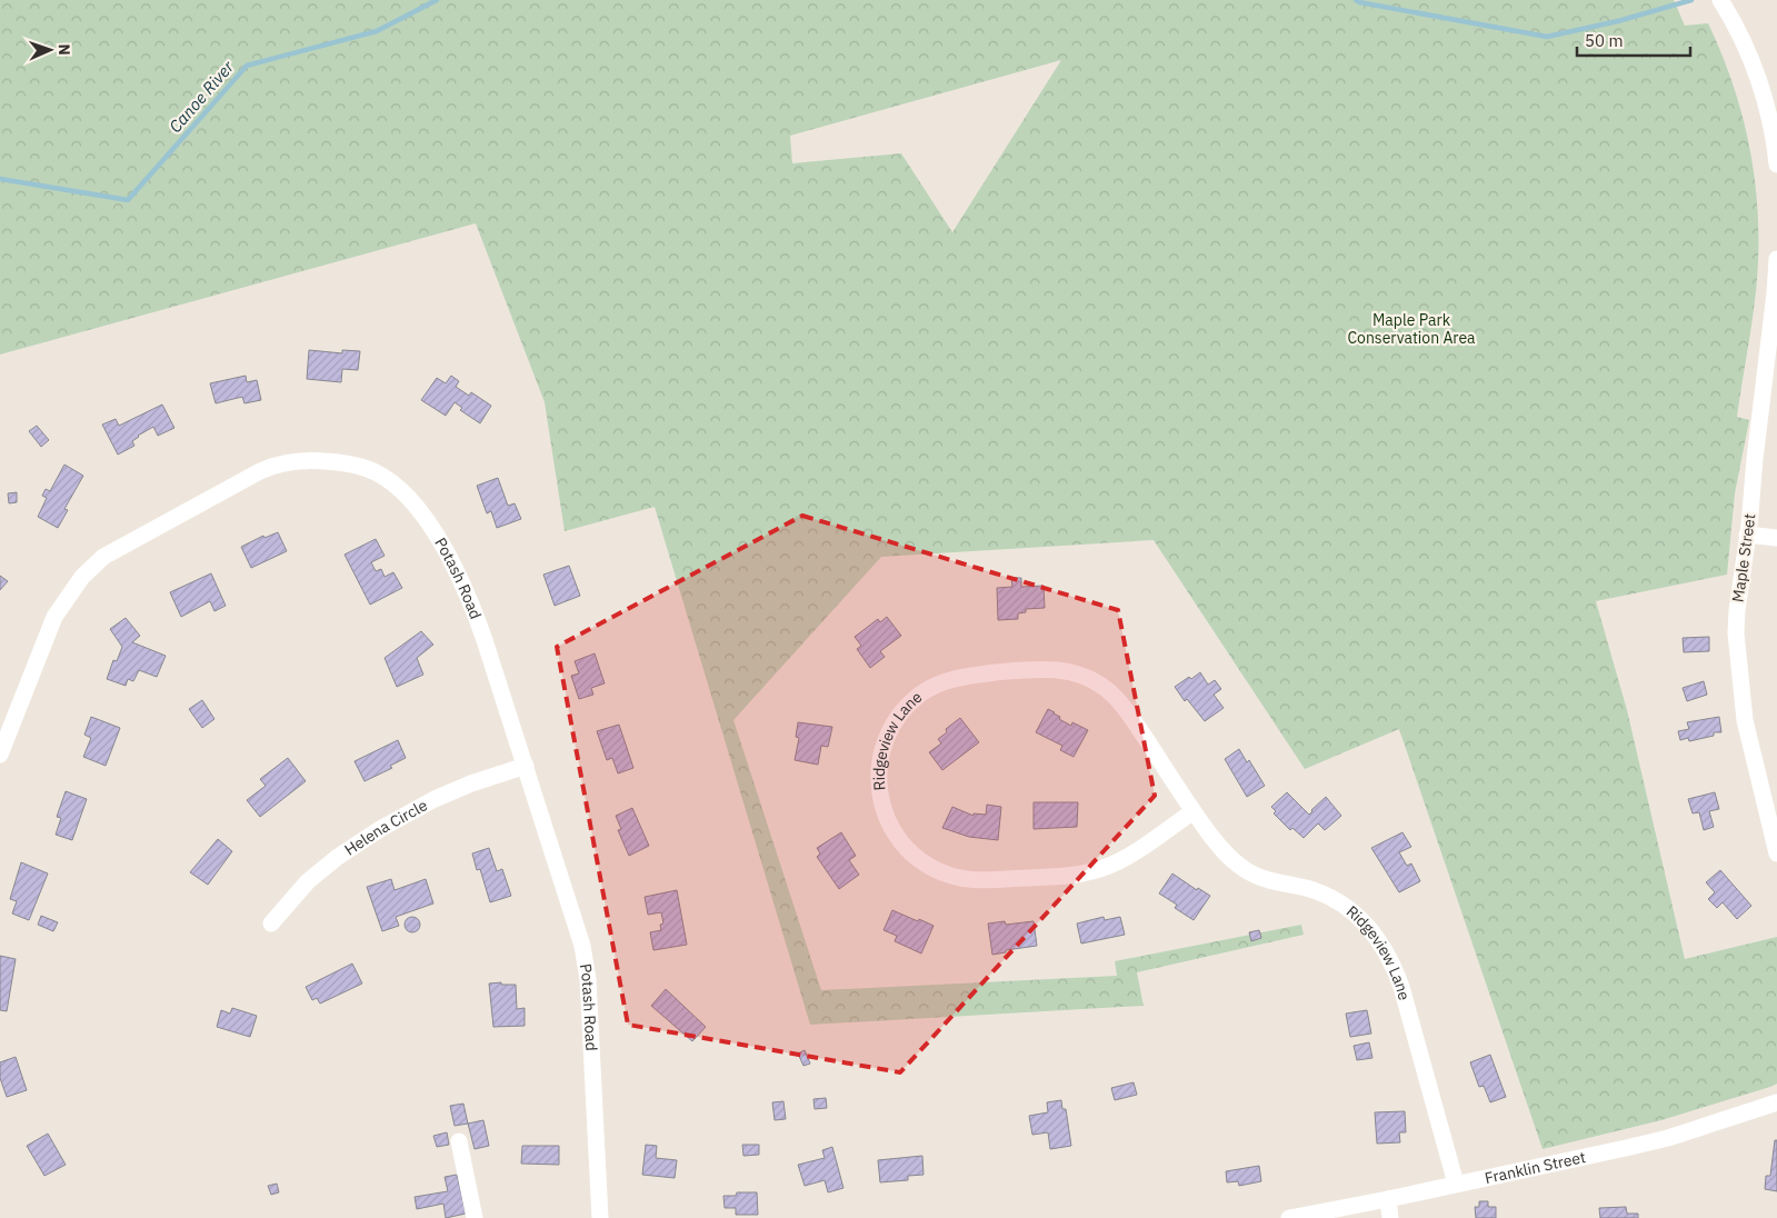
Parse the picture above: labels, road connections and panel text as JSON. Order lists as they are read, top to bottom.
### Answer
{
  "streets": {
    "street": [
      "Maple Street",
      "Potash Road",
      "Ridgeview Lane",
      "Helena Circle",
      "Franklin Street"
    ]
  },
  "crossings": [
    ["Potash Road", "Helena Circle"],
    ["Ridgeview Lane", "Franklin Street"]
  ],
  "water": ["Canoe River"],
  "parks": ["Maple Park Conservation Area"],
  "scale_bar": "50 m",
  "north": "right"
}
